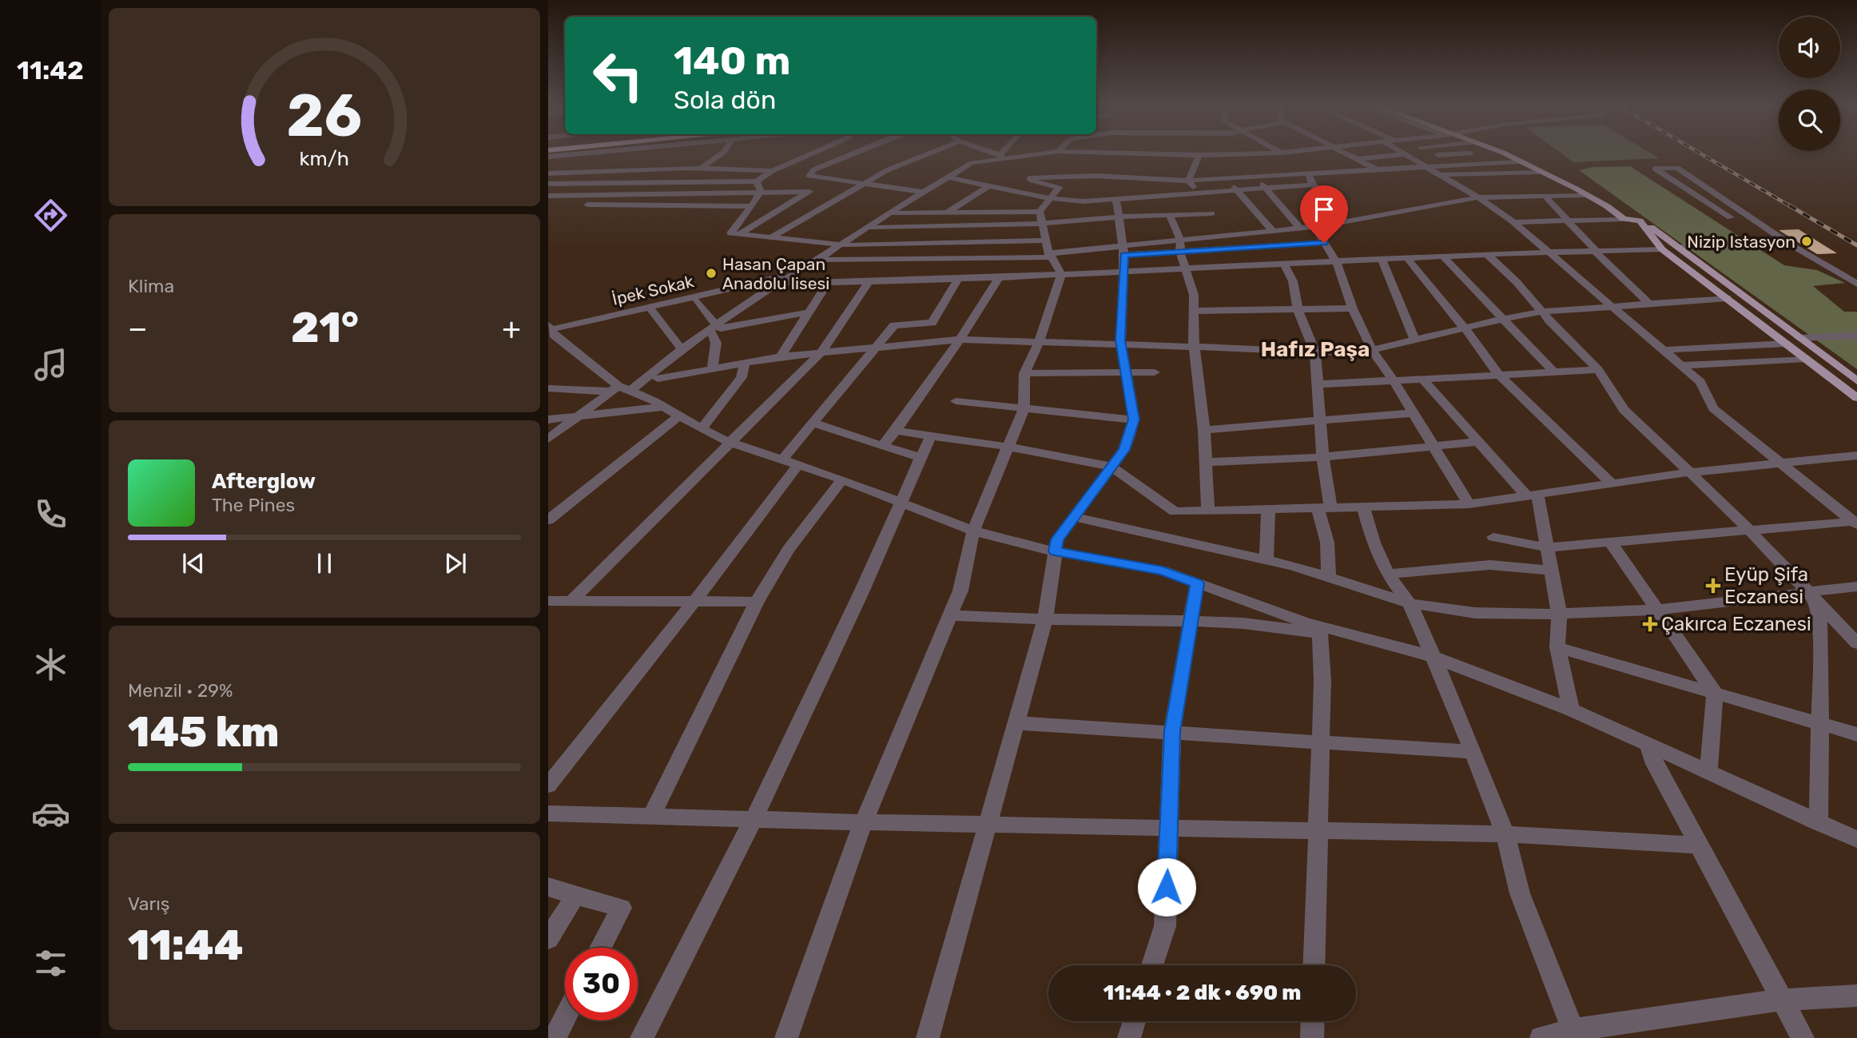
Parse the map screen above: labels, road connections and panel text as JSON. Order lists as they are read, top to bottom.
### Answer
{
  "streets": {
    "street": ["İpek Sokak"]
  },
  "districts": ["Hafız Paşa"],
  "places": {
    "other": ["Nizip Istasyon", "Hasan Çapan Anadolu lisesi"],
    "health": ["Eyüp Şifa Eczanesi", "Çakırca Eczanesi"]
  },
  "page": {
    "tabs": "11:42",
    "turn": ["140 m", "Sola dön"],
    "tile": [
      "Klima",
      ["Menzil · 29%", "145 km"],
      ["Varış", "11:44"]
    ],
    "heat": ["−", "21°", "+"],
    "song": ["Afterglow", "The Pines"],
    "limit": "30",
    "trip": "11:44 · 2 dk · 690 m",
    "gauge": ["26", "km/h"]
  }
}
